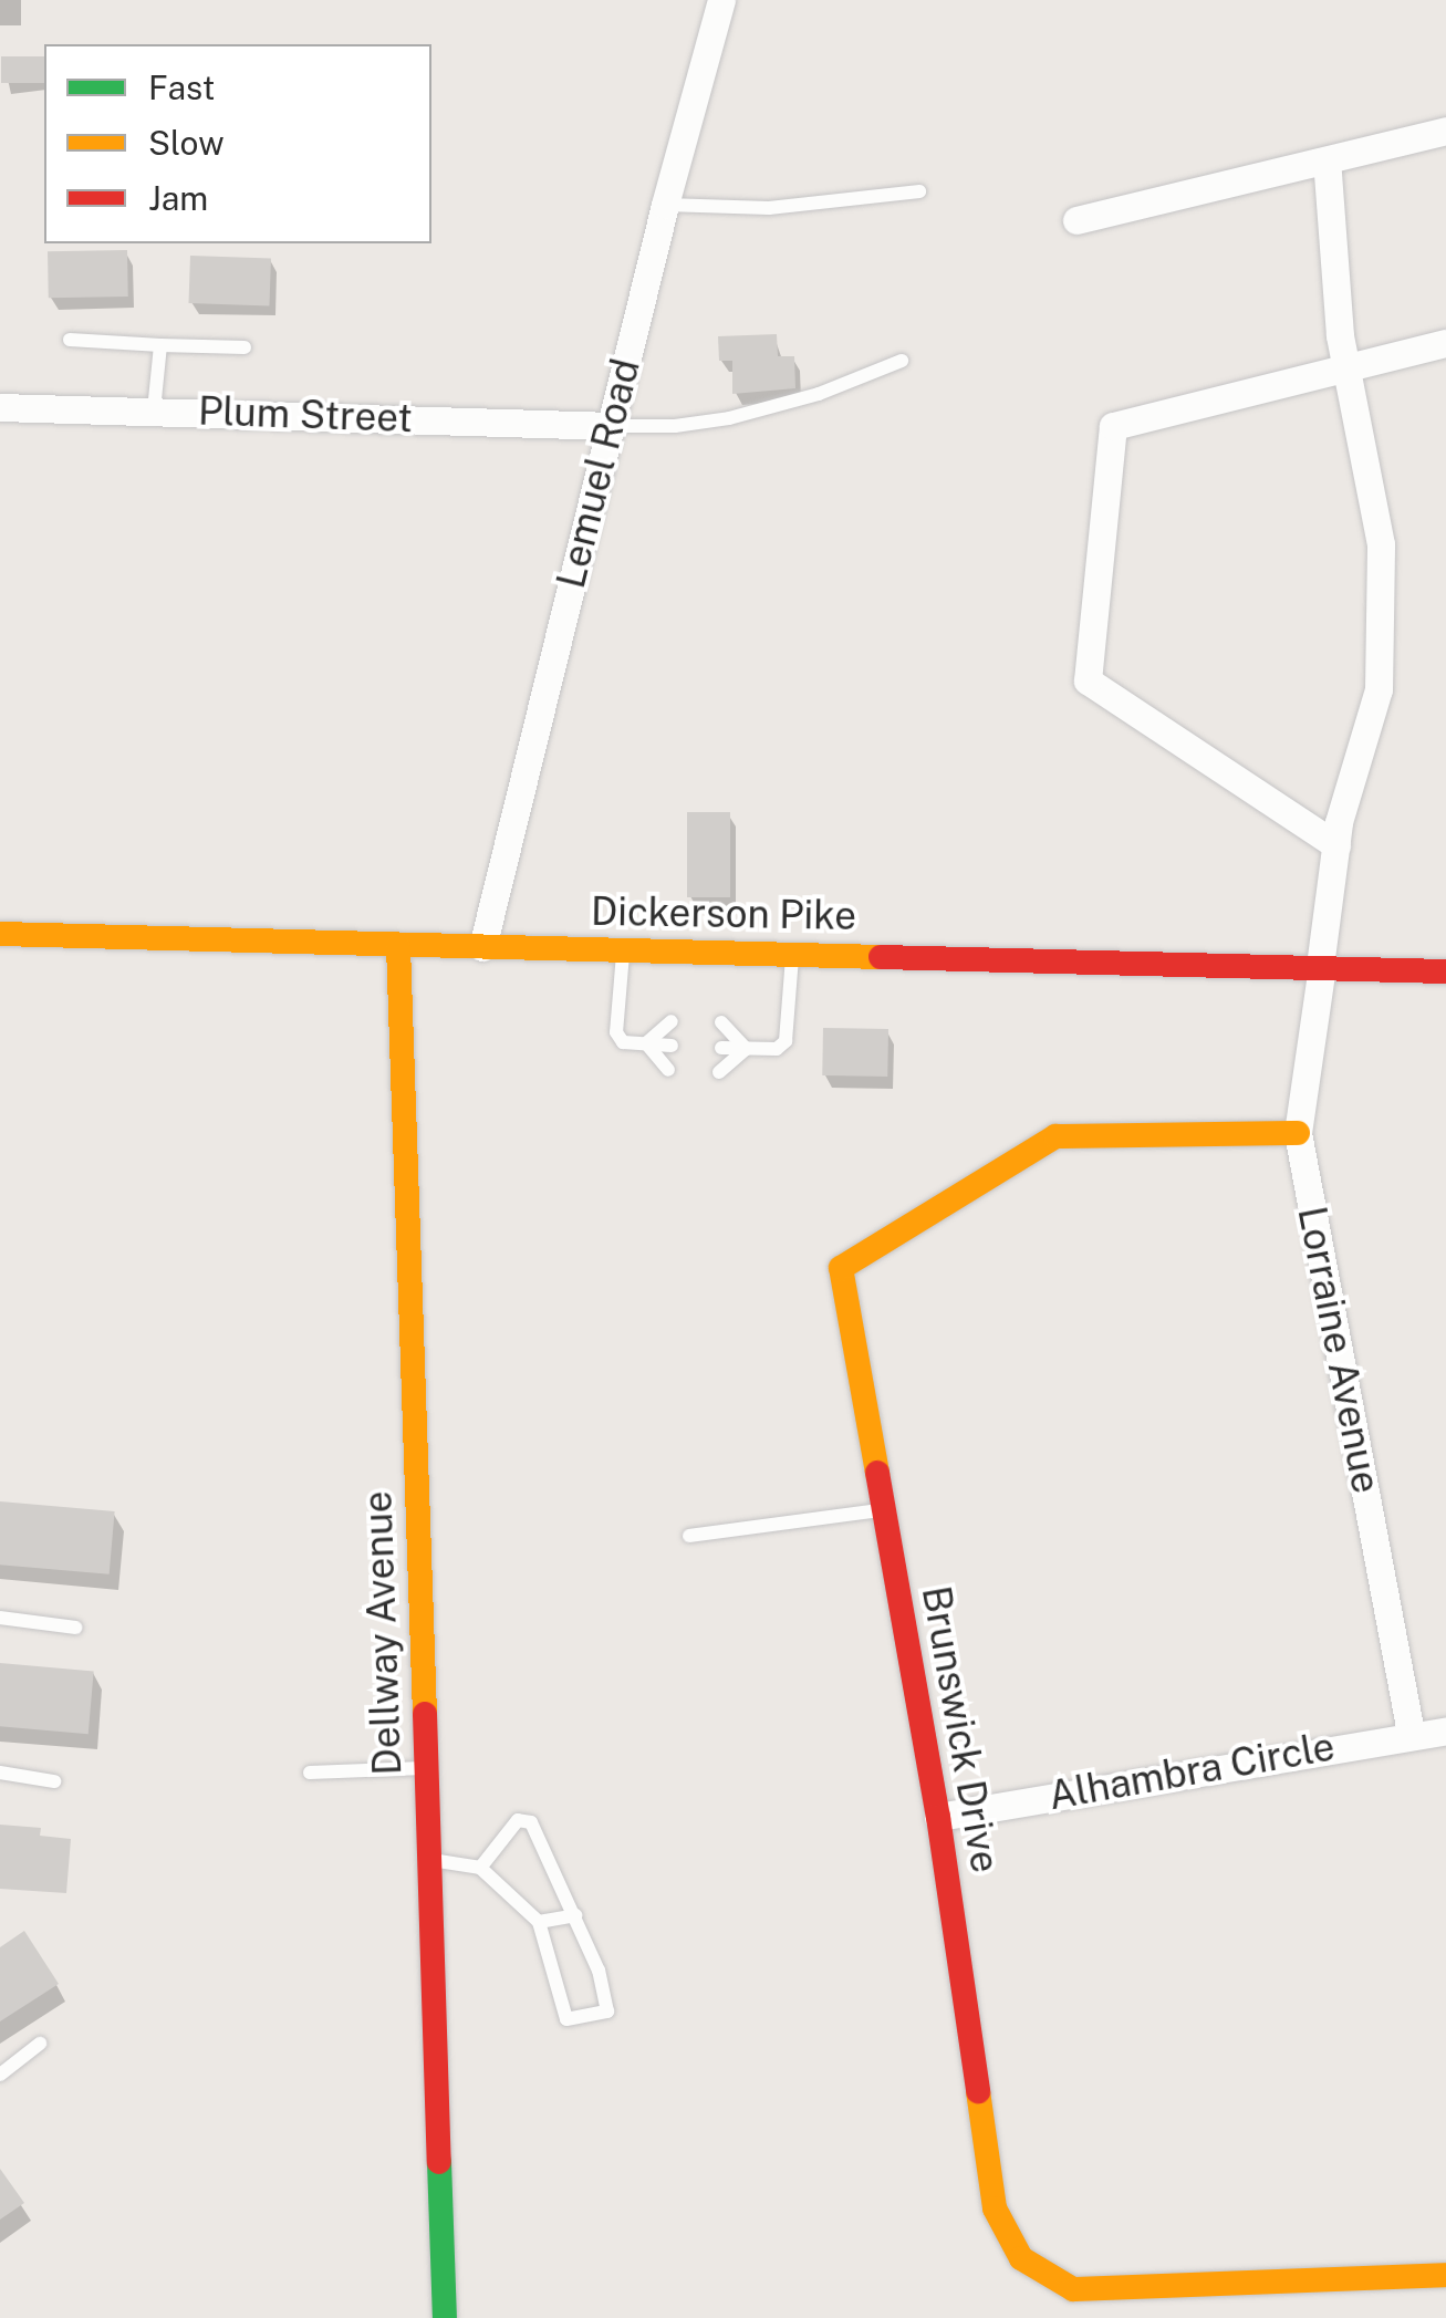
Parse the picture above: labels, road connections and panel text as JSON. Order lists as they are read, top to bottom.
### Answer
{
  "streets": {
    "street": [
      "Plum Street",
      "Lemuel Road",
      "Dickerson Pike",
      "Lorraine Avenue",
      "Dellway Avenue",
      "Brunswick Drive",
      "Alhambra Circle"
    ]
  },
  "crossings": [
    ["Plum Street", "Lemuel Road"],
    ["Lemuel Road", "Dickerson Pike"],
    ["Dickerson Pike", "Lorraine Avenue"],
    ["Dickerson Pike", "Dellway Avenue"],
    ["Lorraine Avenue", "Brunswick Drive"],
    ["Lorraine Avenue", "Alhambra Circle"],
    ["Brunswick Drive", "Alhambra Circle"]
  ],
  "legend": ["Fast", "Slow", "Jam"]
}
